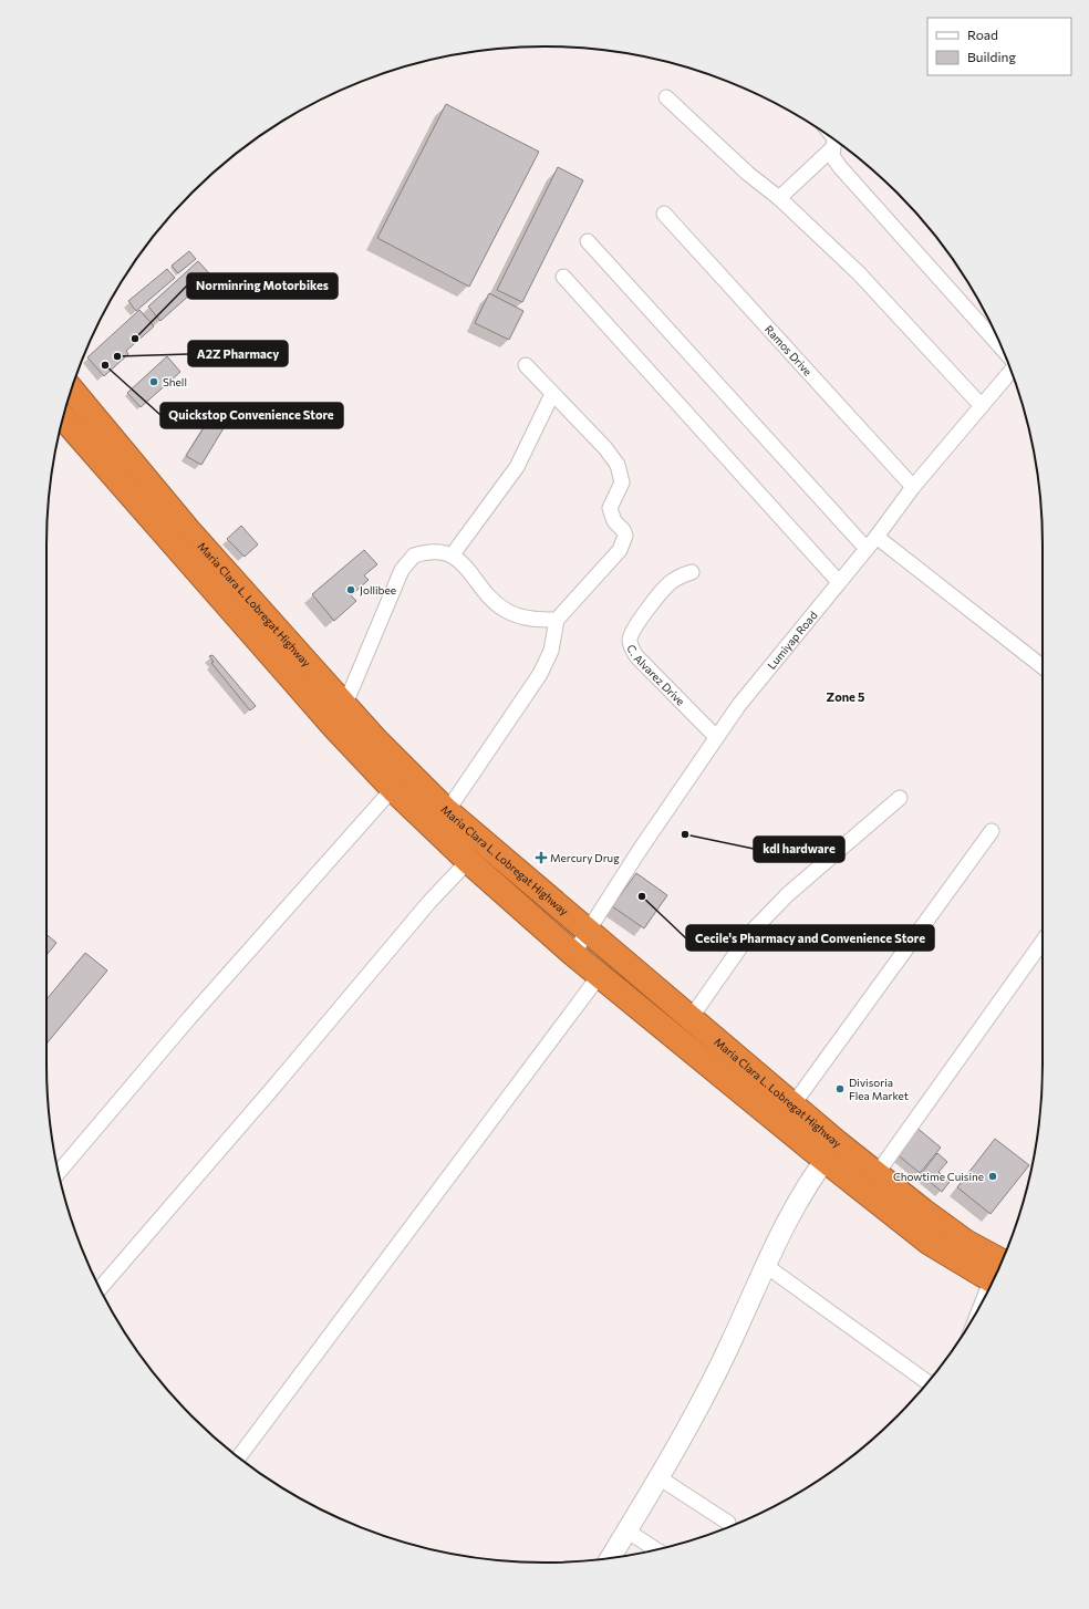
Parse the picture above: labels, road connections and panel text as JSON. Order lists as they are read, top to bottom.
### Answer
{
  "streets": {
    "highway": ["Maria Clara L. Lobregat Highway"],
    "street": ["Ramos Drive", "Lumiyap Road", "C. Alvarez Drive"]
  },
  "crossings": [
    ["Ramos Drive", "Lumiyap Road"],
    ["Maria Clara L. Lobregat Highway", "Lumiyap Road"],
    ["Lumiyap Road", "C. Alvarez Drive"]
  ],
  "districts": ["Zone 5"],
  "places": {
    "other": [
      "Norminring Motorbikes",
      "A2Z Pharmacy",
      "Quickstop Convenience Store",
      "Shell",
      "Jollibee",
      "kdl hardware",
      "Cecile's Pharmacy and Convenience Store",
      "Divisoria Flea Market",
      "Chowtime Cuisine"
    ],
    "health": ["Mercury Drug"]
  },
  "legend": ["Road", "Building"]
}
